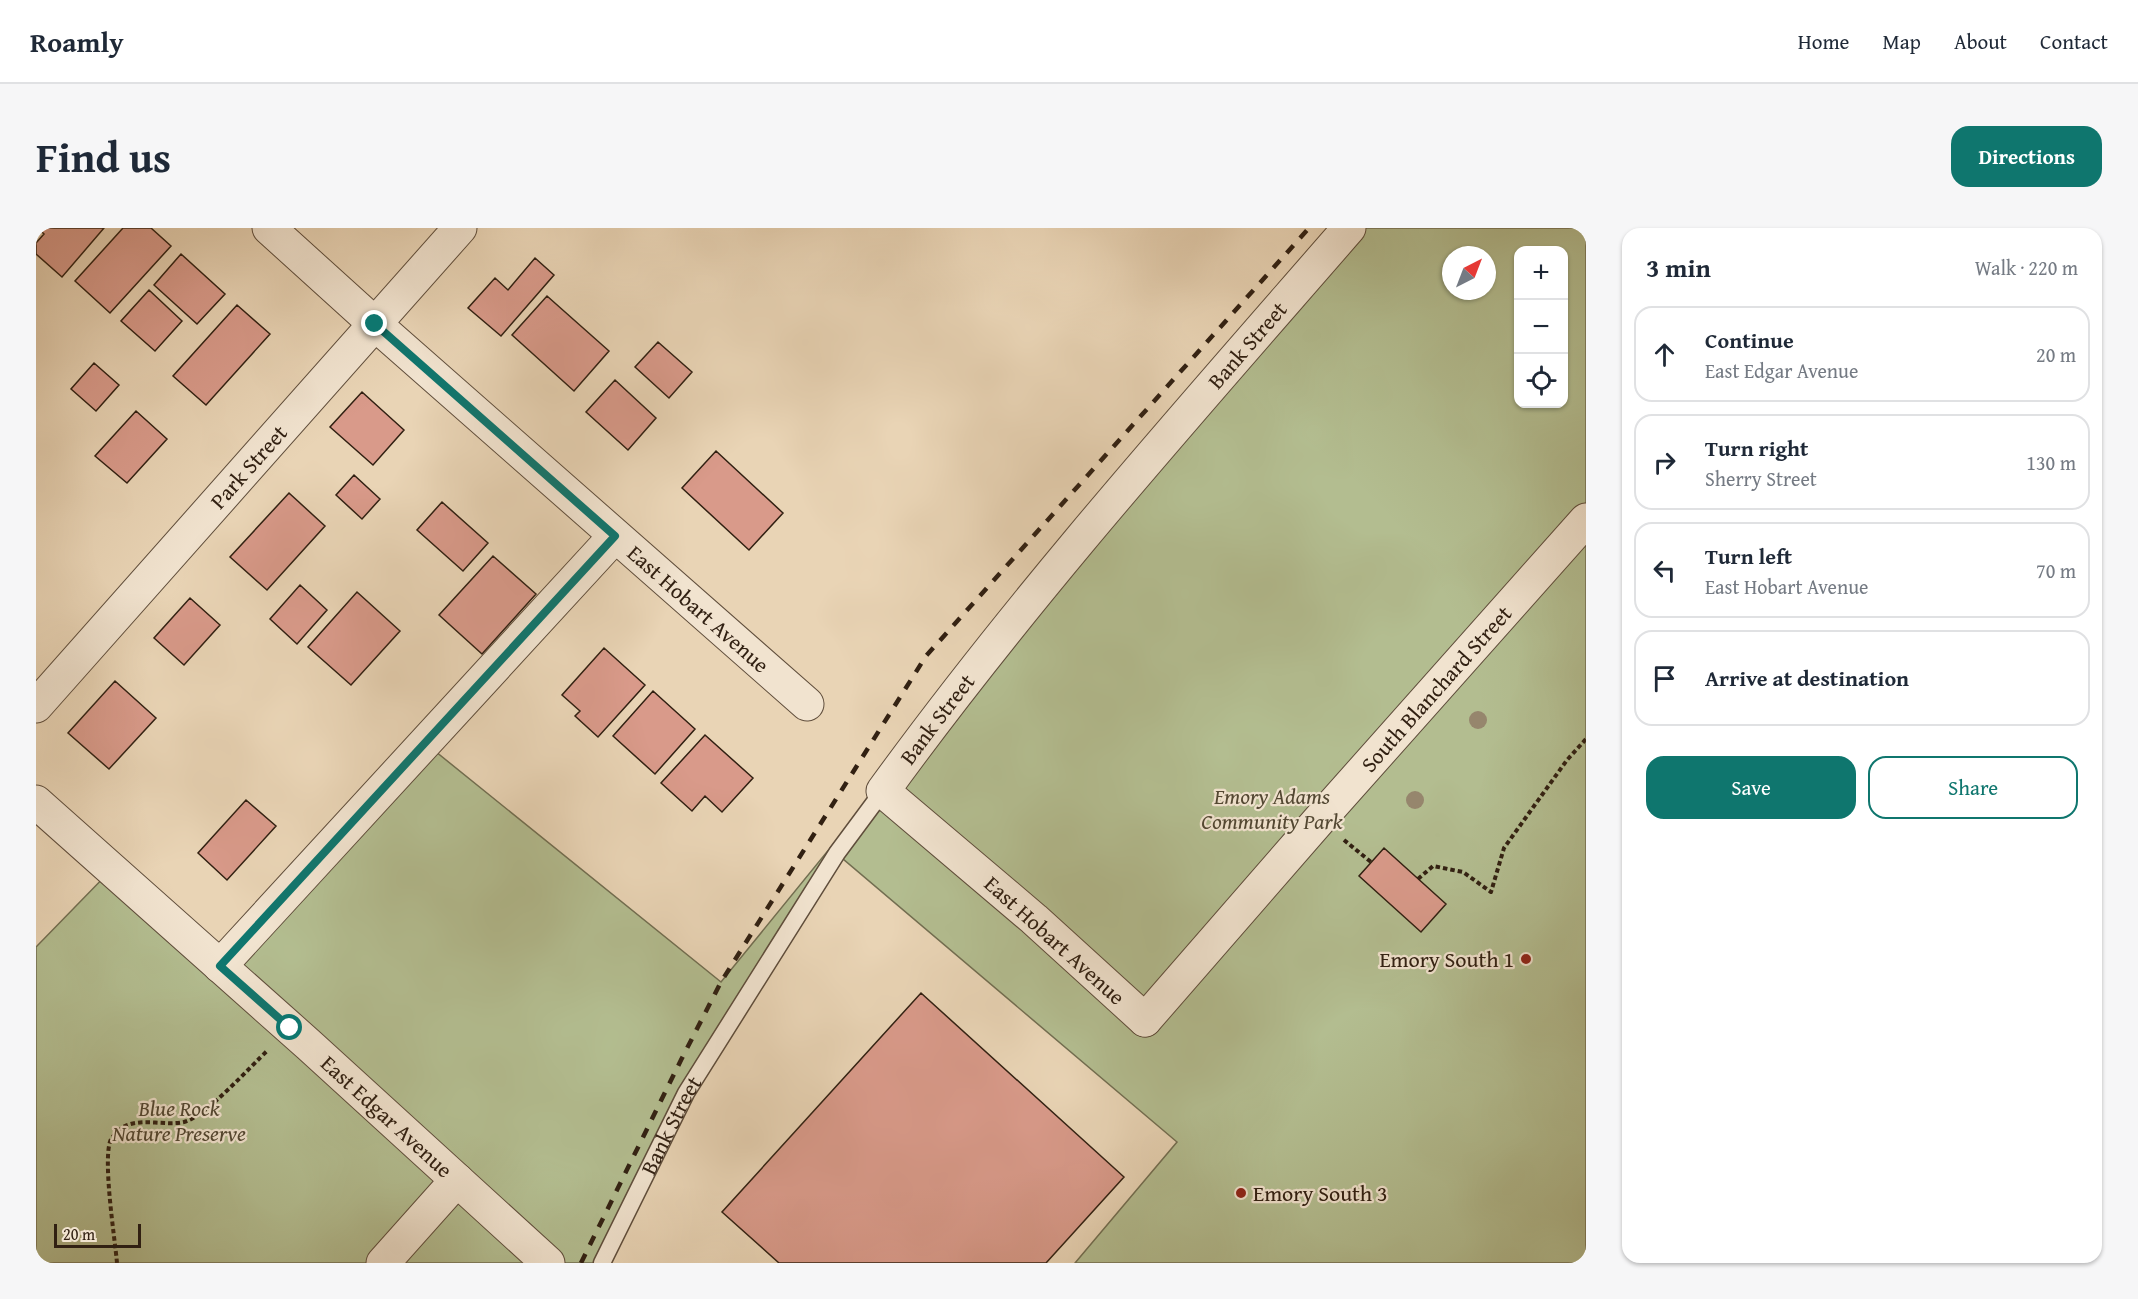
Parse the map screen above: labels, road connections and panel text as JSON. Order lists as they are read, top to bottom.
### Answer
{
  "streets": {
    "street": [
      "Bank Street",
      "Park Street",
      "East Hobart Avenue",
      "South Blanchard Street",
      "East Edgar Avenue"
    ]
  },
  "crossings": [
    ["Bank Street", "East Hobart Avenue"],
    ["Park Street", "East Hobart Avenue"],
    ["East Hobart Avenue", "South Blanchard Street"]
  ],
  "parks": ["Emory Adams Community Park", "Blue Rock Nature Preserve"],
  "places": ["Emory South 1", "Emory South 3"],
  "scale_bar": "20 m",
  "north": "top right",
  "page": {
    "header": "Roamly",
    "nav": [
      "Home",
      "Map",
      "About",
      "Contact"
    ],
    "title": "Find us",
    "buttons": [
      "Directions",
      ["Save", "Share"]
    ],
    "heading": ["3 min", "Walk · 220 m"],
    "map_buttons": ["+", "−"],
    "list": [
      ["Continue", "East Edgar Avenue", "20 m"],
      ["Turn right", "Sherry Street", "130 m"],
      ["Turn left", "East Hobart Avenue", "70 m"],
      "Arrive at destination"
    ],
    "scale": "20 m"
  }
}
